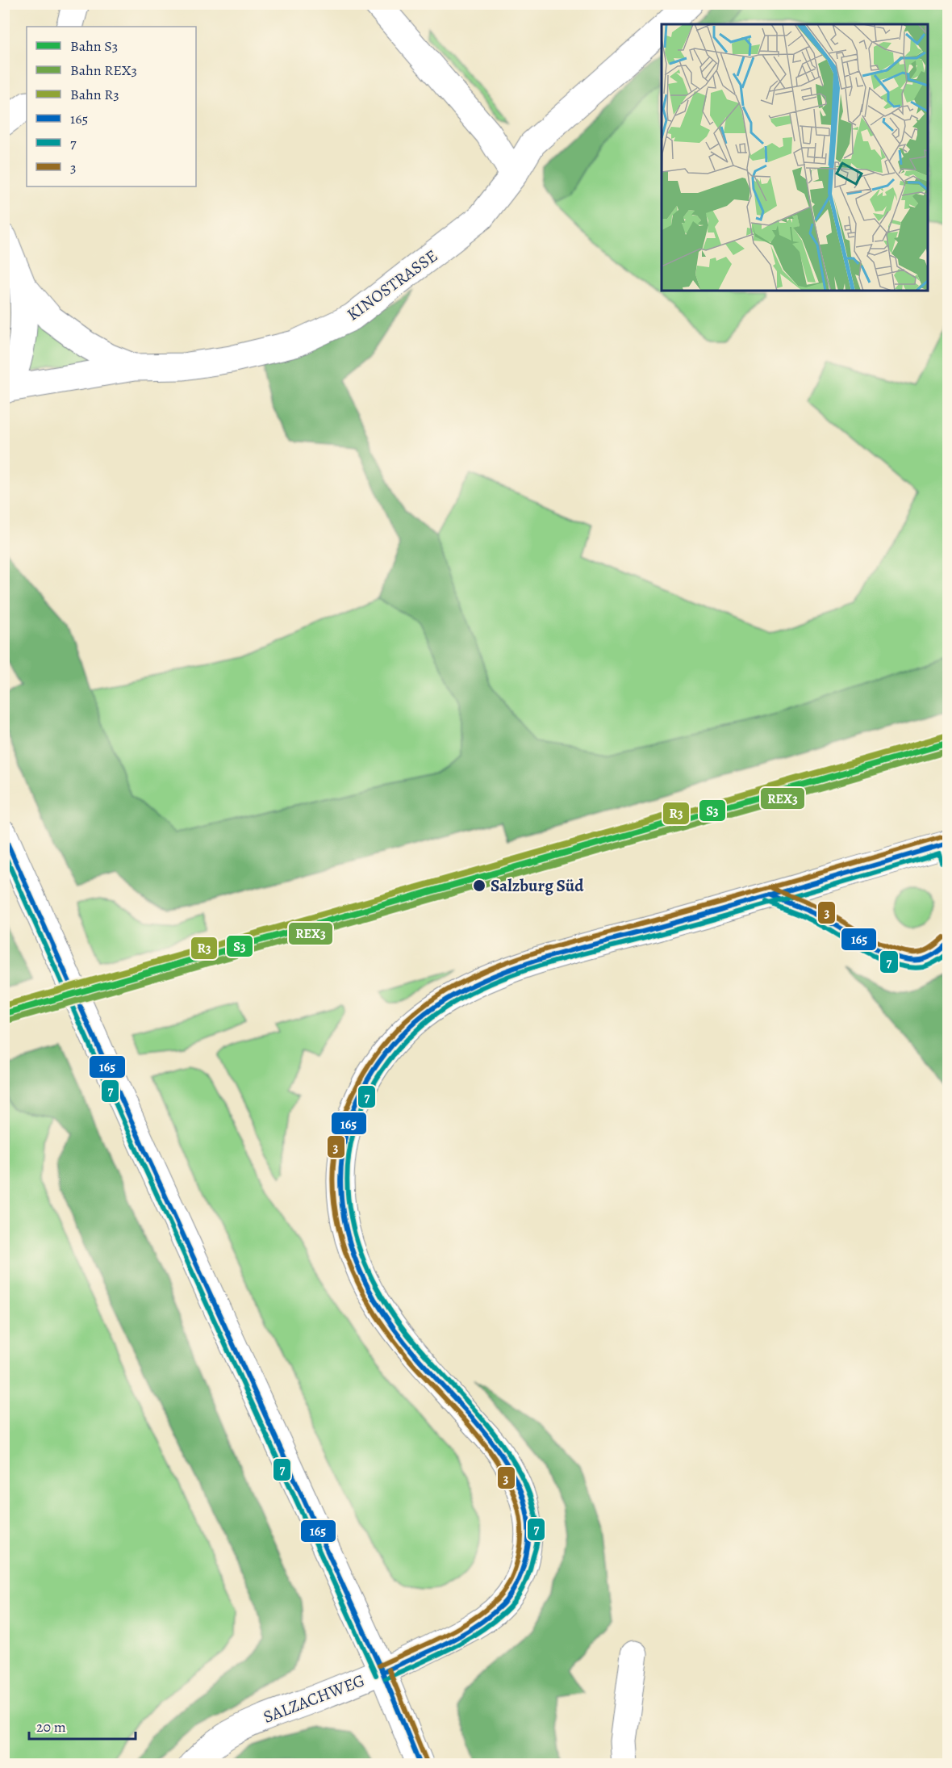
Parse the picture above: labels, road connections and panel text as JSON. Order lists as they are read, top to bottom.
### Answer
{
  "streets": {
    "street": ["KINOSTRASSE", "SALZACHWEG"]
  },
  "places": ["Salzburg Süd"],
  "lines": [
    "rail line R3",
    "rail line S3",
    "rail line REX3",
    "transit line 165",
    "transit line 3",
    "transit line 7"
  ],
  "legend": [
    "Bahn S3",
    "Bahn REX3",
    "Bahn R3",
    "165",
    "7",
    "3"
  ],
  "scale_bar": "20 m"
}
